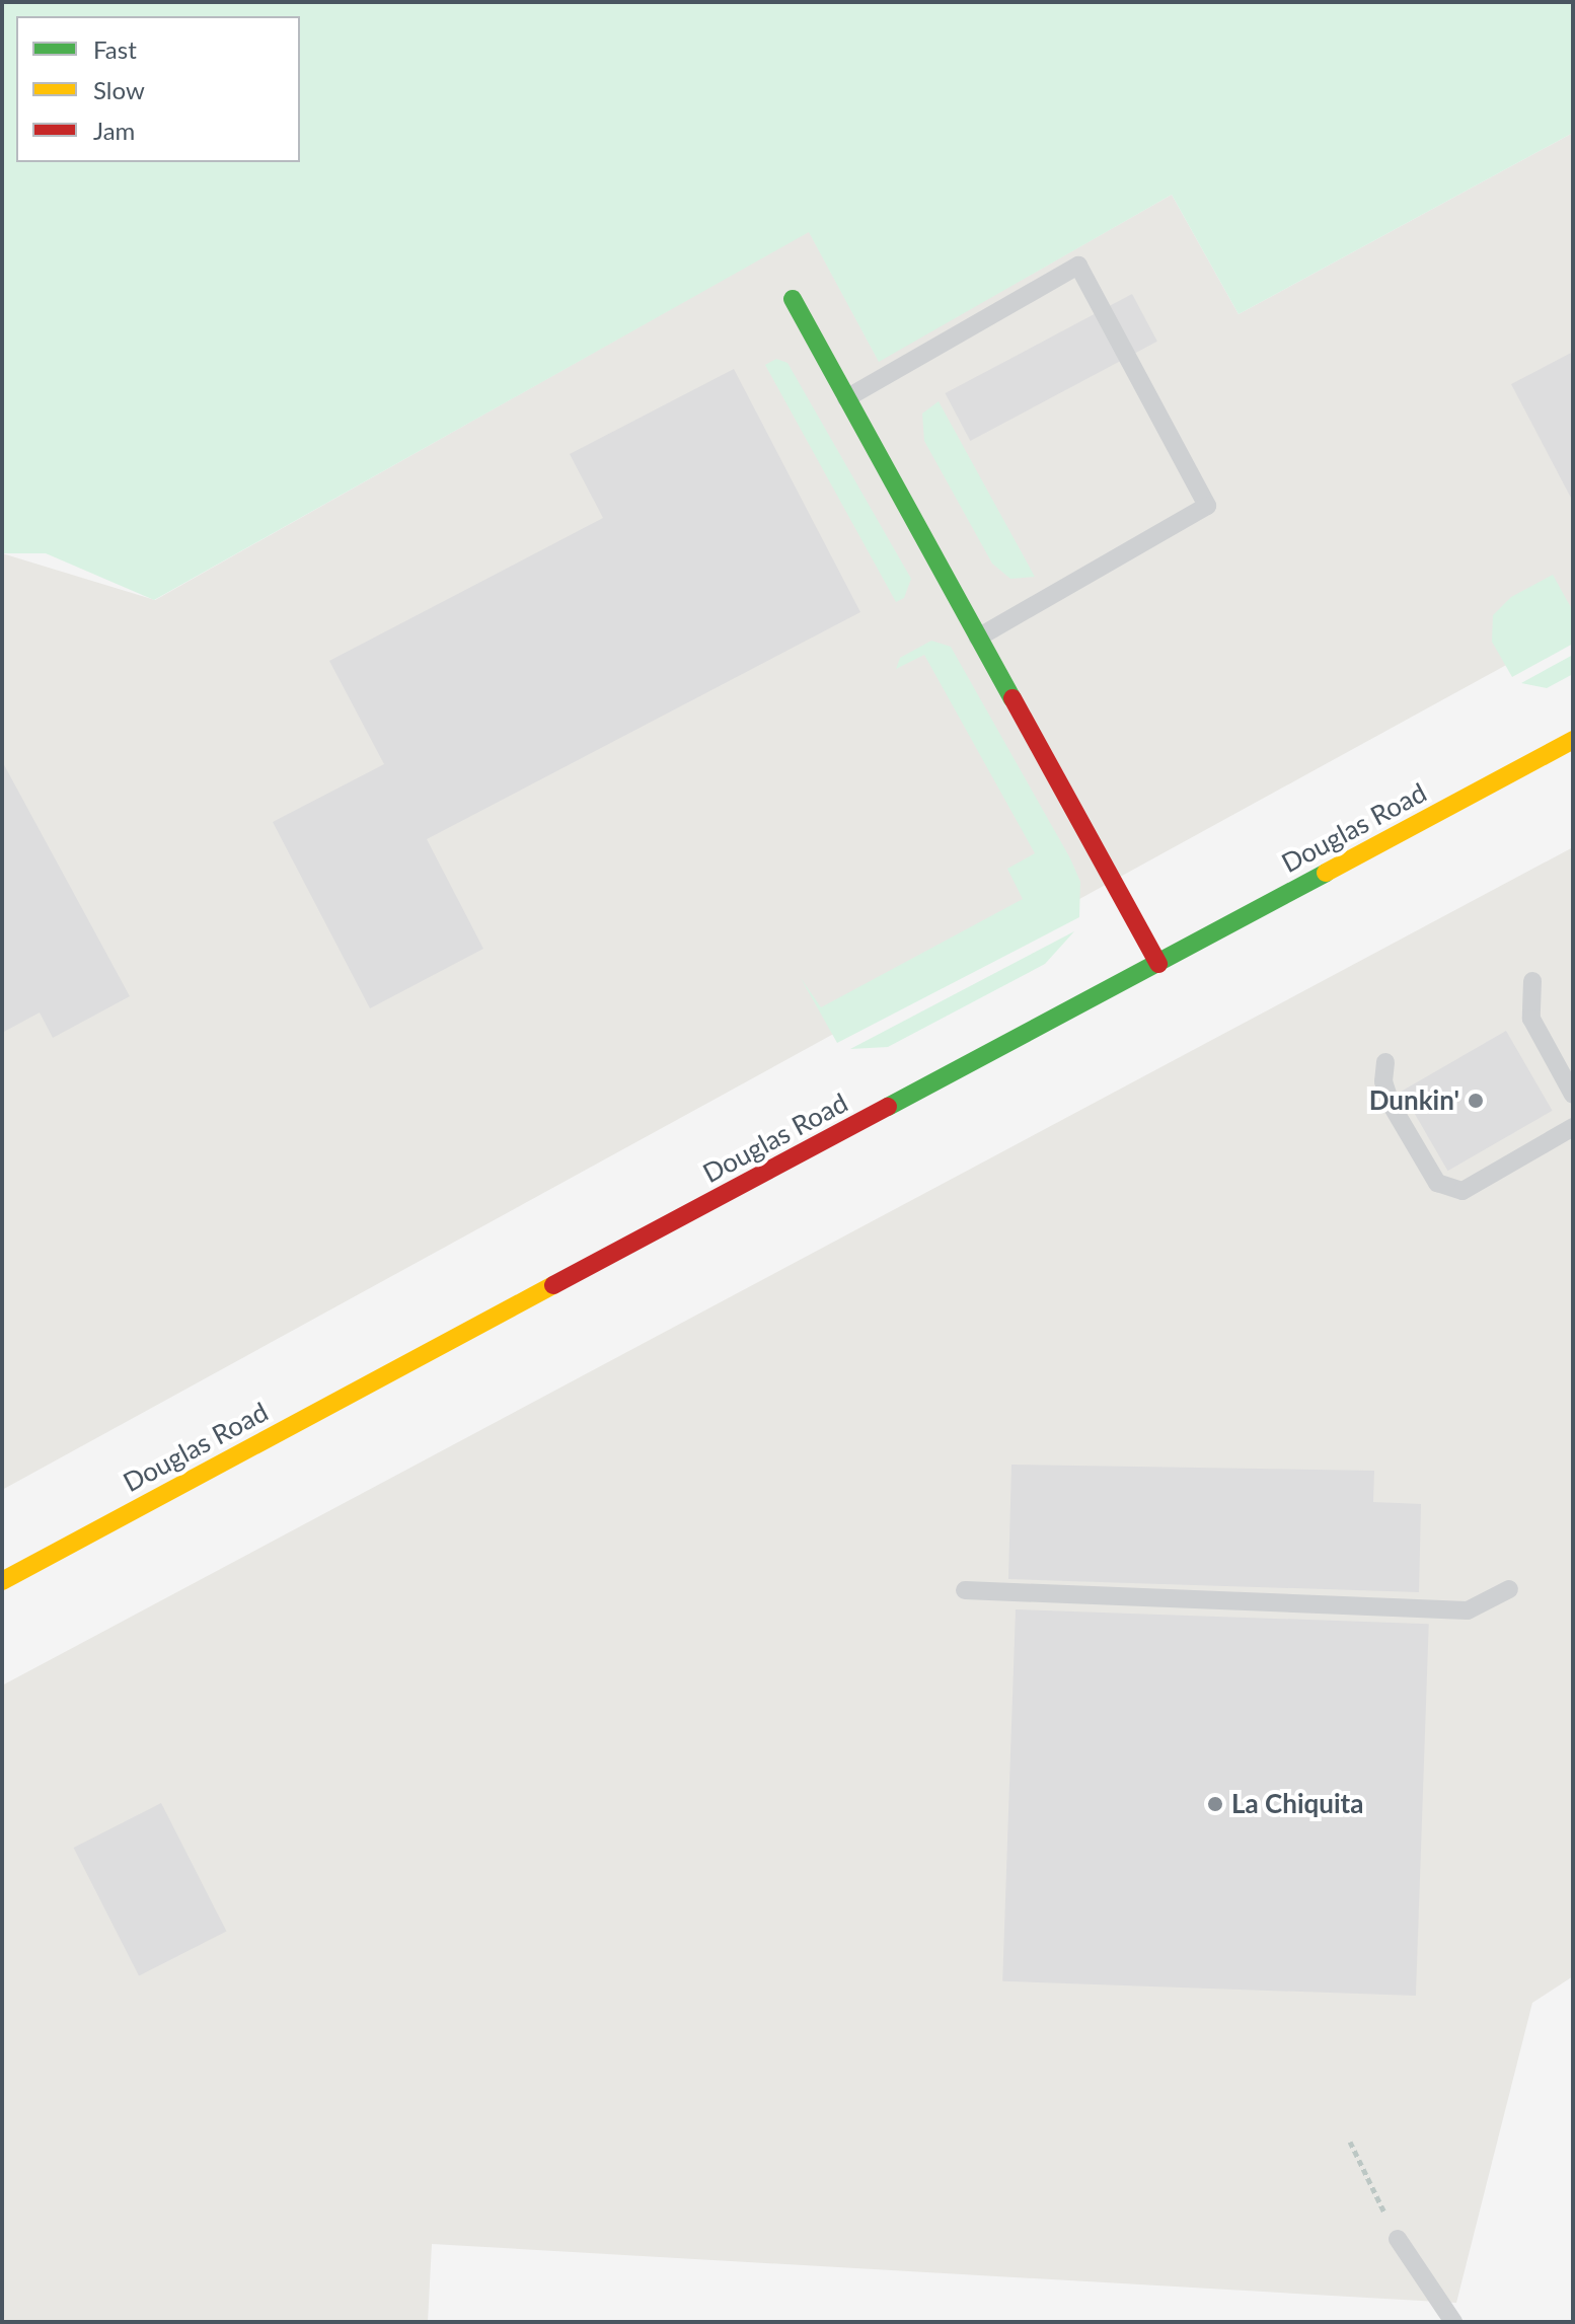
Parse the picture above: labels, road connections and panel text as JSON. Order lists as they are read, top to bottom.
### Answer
{
  "streets": {
    "street": ["Douglas Road"]
  },
  "places": ["Dunkin'", "La Chiquita"],
  "legend": ["Fast", "Slow", "Jam"]
}
